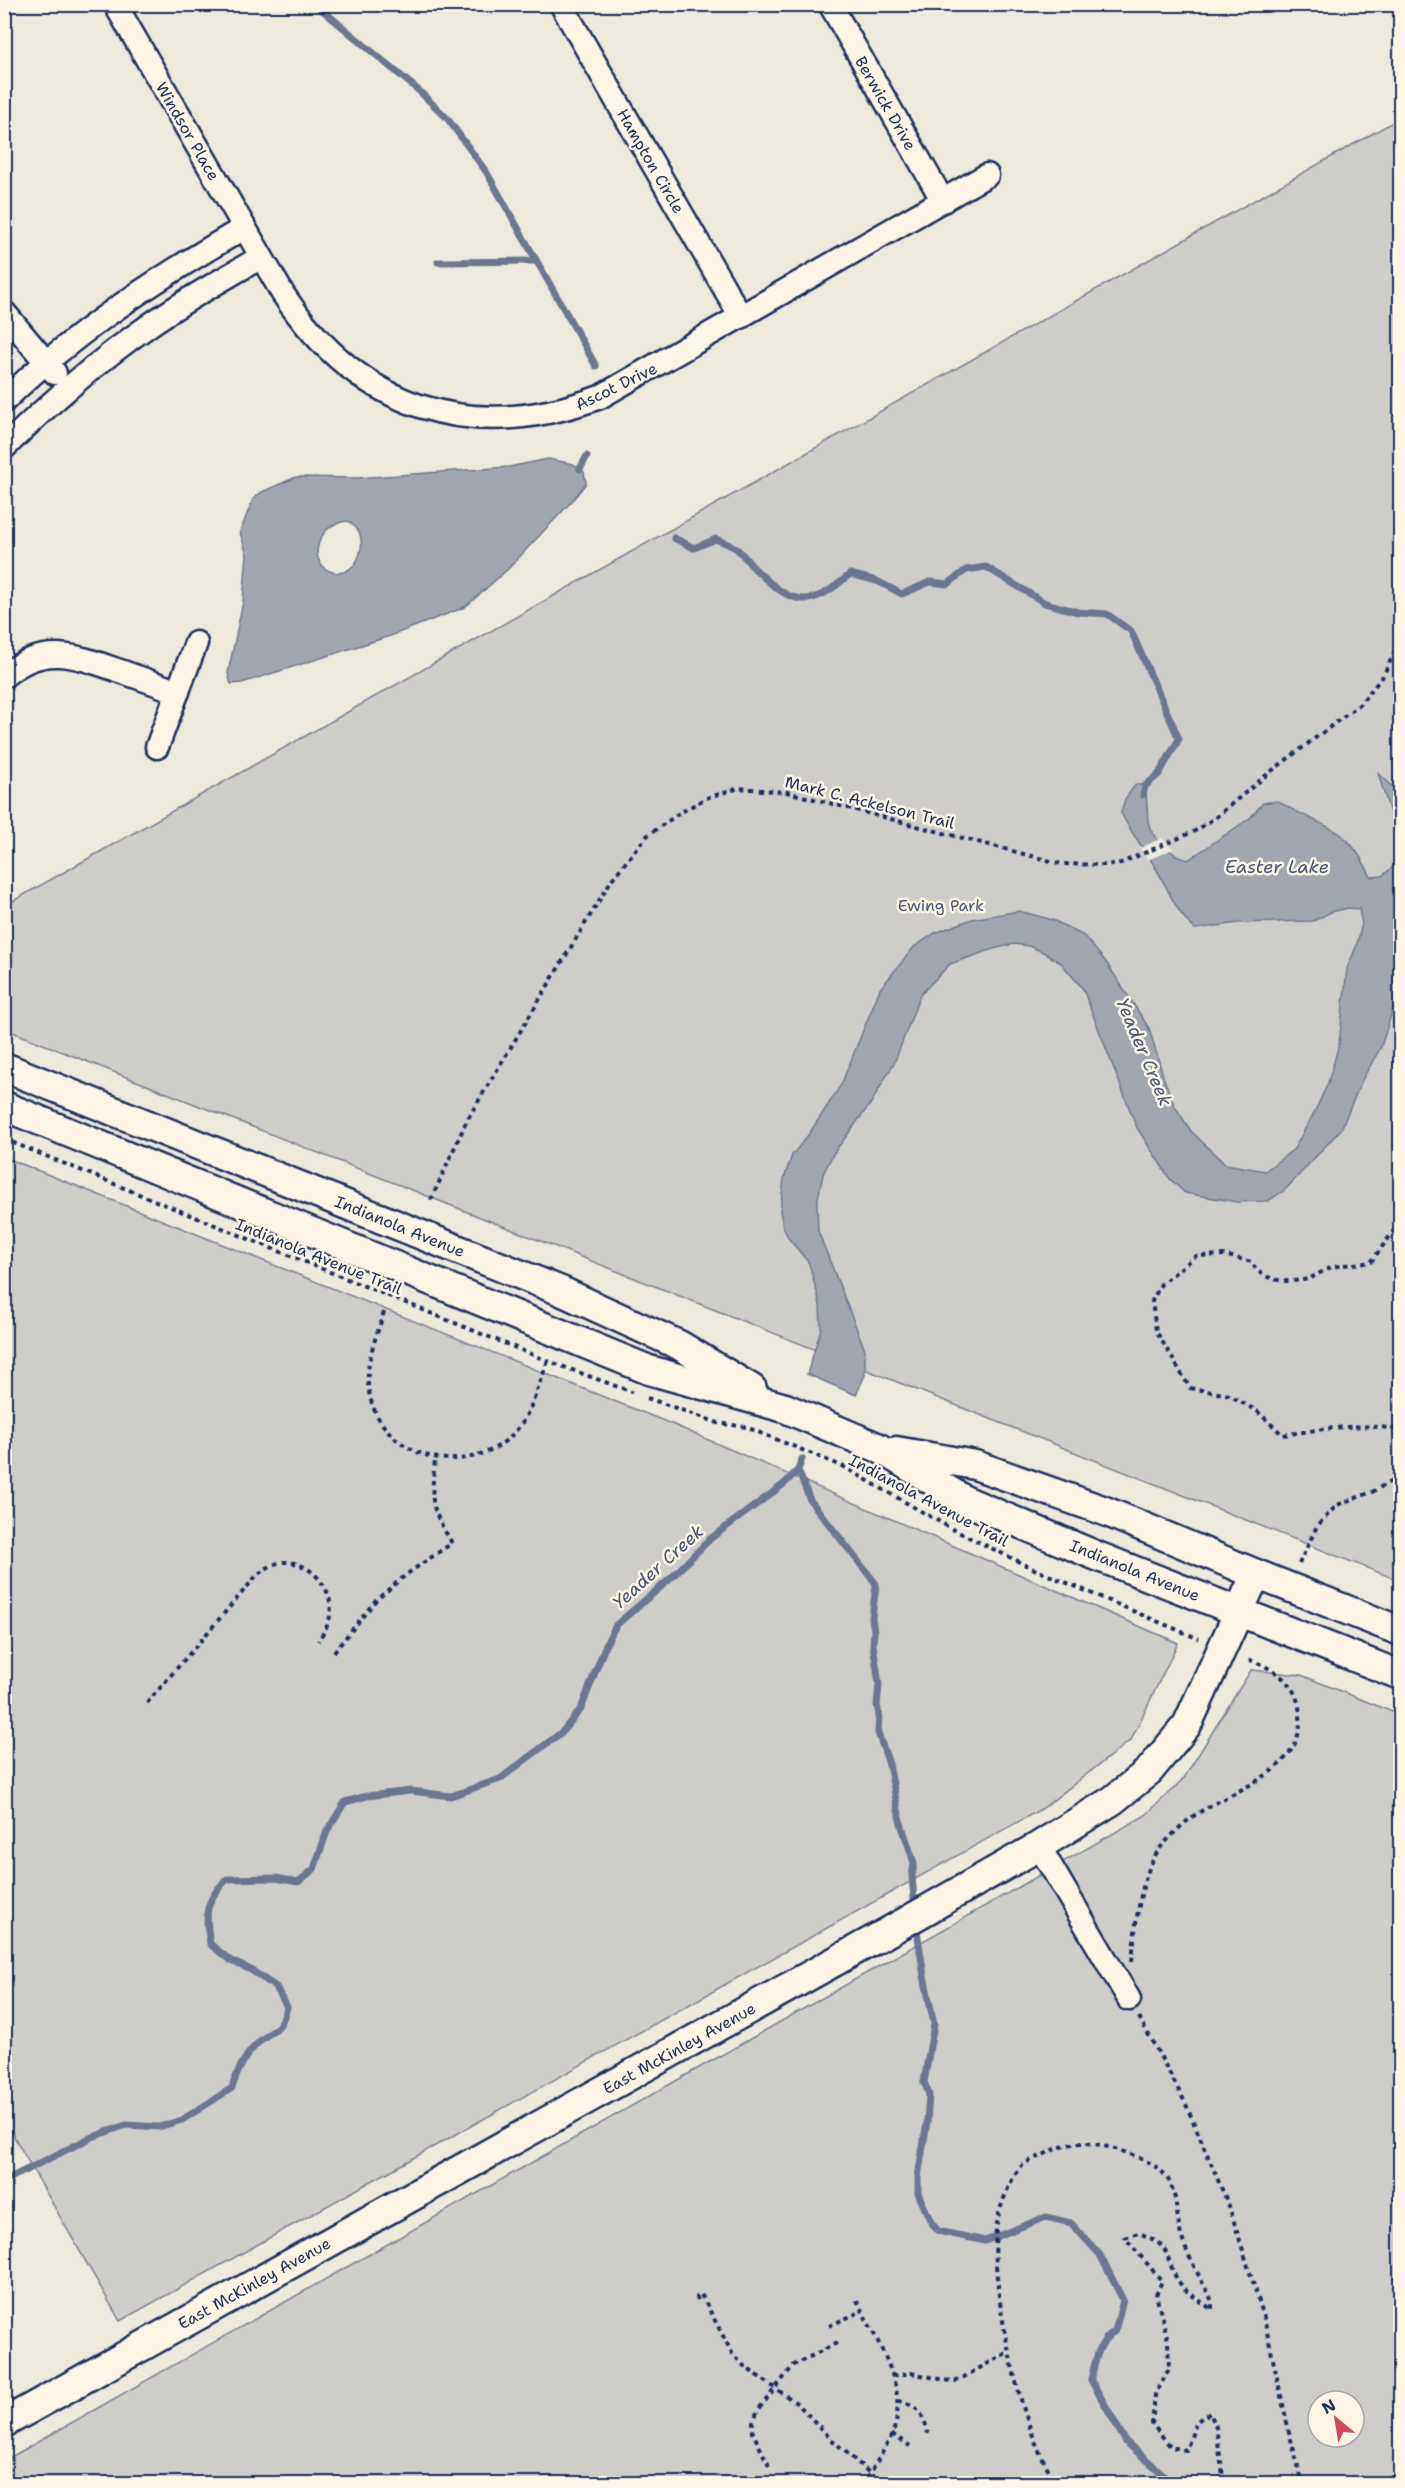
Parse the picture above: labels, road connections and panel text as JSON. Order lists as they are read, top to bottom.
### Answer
{
  "streets": {
    "main road": ["Indianola Avenue", "East McKinley Avenue"],
    "street": [
      "Berwick Drive",
      "Windsor Place",
      "Hampton Circle",
      "Ascot Drive"
    ],
    "path": ["Mark C. Ackelson Trail", "Indianola Avenue Trail"]
  },
  "crossings": [
    ["Berwick Drive", "Ascot Drive"],
    ["Windsor Place", "Ascot Drive"],
    ["Hampton Circle", "Ascot Drive"],
    ["Indianola Avenue", "East McKinley Avenue"]
  ],
  "water": ["Easter Lake", "Yeader Creek"],
  "parks": ["Ewing Park"],
  "north": "top left"
}
